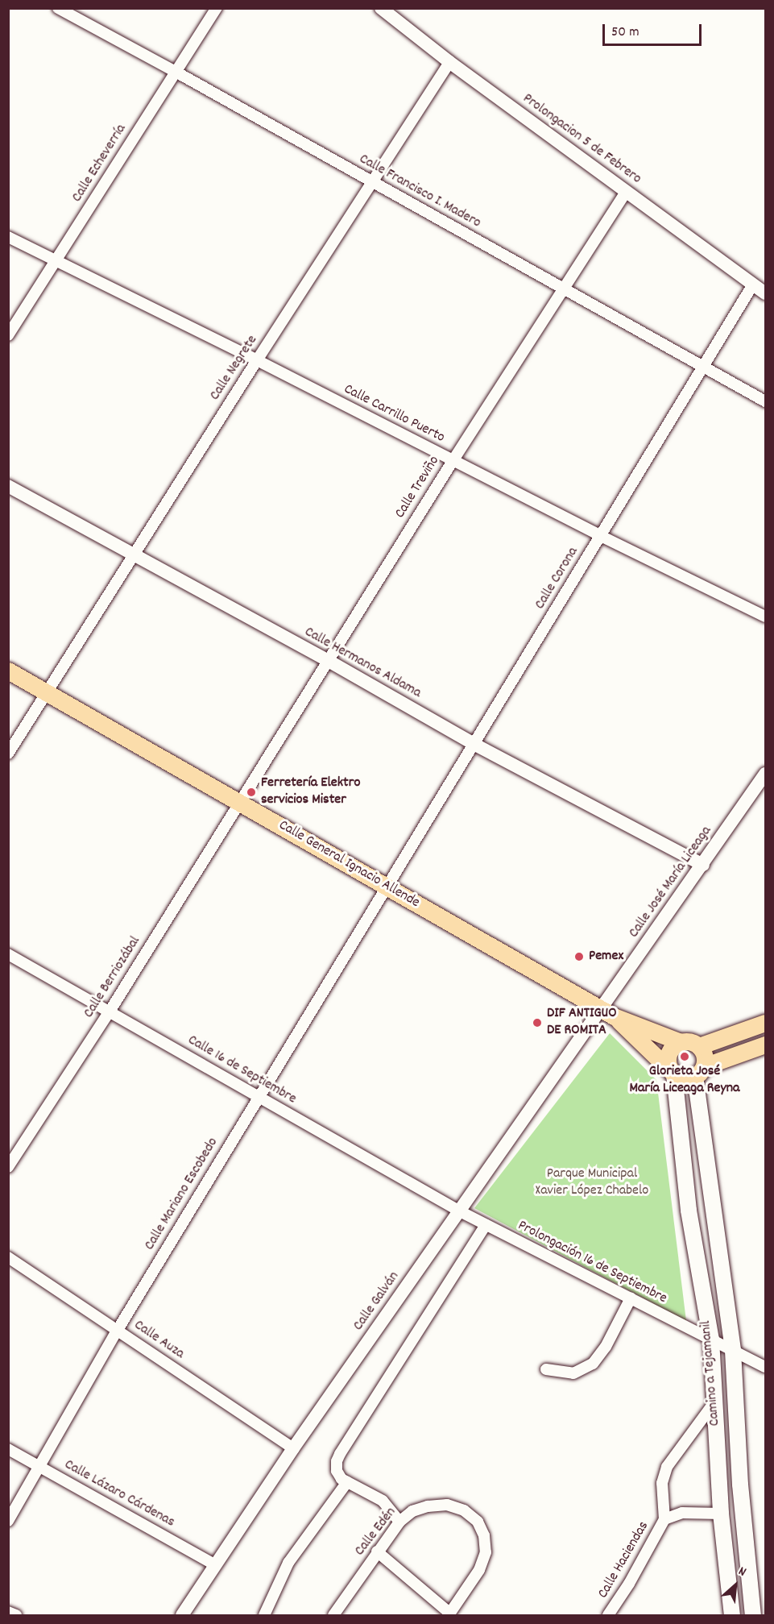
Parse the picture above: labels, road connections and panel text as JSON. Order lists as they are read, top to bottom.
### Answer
{
  "streets": {
    "main road": ["Calle General Ignacio Allende", "Camino a Tejamanil"],
    "street": [
      "Prolongacion 5 de Febrero",
      "Calle Echeverría",
      "Calle Francisco I. Madero",
      "Calle Negrete",
      "Calle Carrillo Puerto",
      "Calle Treviño",
      "Calle Corona",
      "Calle Hermanos Aldama",
      "Calle José María Liceaga",
      "Calle Berriozábal",
      "Calle 16 de Septiembre",
      "Calle Mariano Escobedo",
      "Prolongación 16 de Septiembre",
      "Calle Galván",
      "Calle Auza",
      "Calle Lázaro Cárdenas",
      "Calle Edén",
      "Calle Haciendas"
    ]
  },
  "crossings": [
    ["Prolongacion 5 de Febrero", "Calle Negrete"],
    ["Prolongacion 5 de Febrero", "Calle Treviño"],
    ["Prolongacion 5 de Febrero", "Calle Corona"],
    ["Calle Echeverría", "Calle Francisco I. Madero"],
    ["Calle Echeverría", "Calle Carrillo Puerto"],
    ["Calle Francisco I. Madero", "Calle Negrete"],
    ["Calle Francisco I. Madero", "Calle Treviño"],
    ["Calle Francisco I. Madero", "Calle Corona"],
    ["Calle Negrete", "Calle Carrillo Puerto"],
    ["Calle Negrete", "Calle Hermanos Aldama"],
    ["Calle Negrete", "Calle General Ignacio Allende"],
    ["Calle Carrillo Puerto", "Calle Treviño"],
    ["Calle Carrillo Puerto", "Calle Corona"],
    ["Calle Treviño", "Calle Hermanos Aldama"],
    ["Calle Treviño", "Calle General Ignacio Allende"],
    ["Calle Treviño", "Calle Berriozábal"],
    ["Calle Corona", "Calle Hermanos Aldama"],
    ["Calle Corona", "Calle General Ignacio Allende"],
    ["Calle Corona", "Calle Mariano Escobedo"],
    ["Calle Hermanos Aldama", "Calle José María Liceaga"],
    ["Calle General Ignacio Allende", "Calle José María Liceaga"],
    ["Calle General Ignacio Allende", "Calle Berriozábal"],
    ["Calle General Ignacio Allende", "Calle Mariano Escobedo"],
    ["Calle General Ignacio Allende", "Calle Galván"],
    ["Calle General Ignacio Allende", "Camino a Tejamanil"],
    ["Calle José María Liceaga", "Calle Galván"],
    ["Calle Berriozábal", "Calle 16 de Septiembre"],
    ["Calle 16 de Septiembre", "Calle Mariano Escobedo"],
    ["Calle 16 de Septiembre", "Prolongación 16 de Septiembre"],
    ["Calle 16 de Septiembre", "Calle Galván"],
    ["Calle Mariano Escobedo", "Calle Auza"],
    ["Calle Mariano Escobedo", "Calle Lázaro Cárdenas"],
    ["Prolongación 16 de Septiembre", "Calle Galván"],
    ["Prolongación 16 de Septiembre", "Camino a Tejamanil"],
    ["Calle Galván", "Calle Auza"],
    ["Calle Galván", "Calle Lázaro Cárdenas"],
    ["Camino a Tejamanil", "Calle Haciendas"]
  ],
  "parks": ["Parque Municipal Xavier López Chabelo"],
  "places": [
    "Ferretería Elektro servicios Mister",
    "Pemex",
    "DIF ANTIGUO DE ROMITA",
    "Glorieta José María Liceaga Reyna"
  ],
  "scale_bar": "50 m",
  "north": "top right"
}
